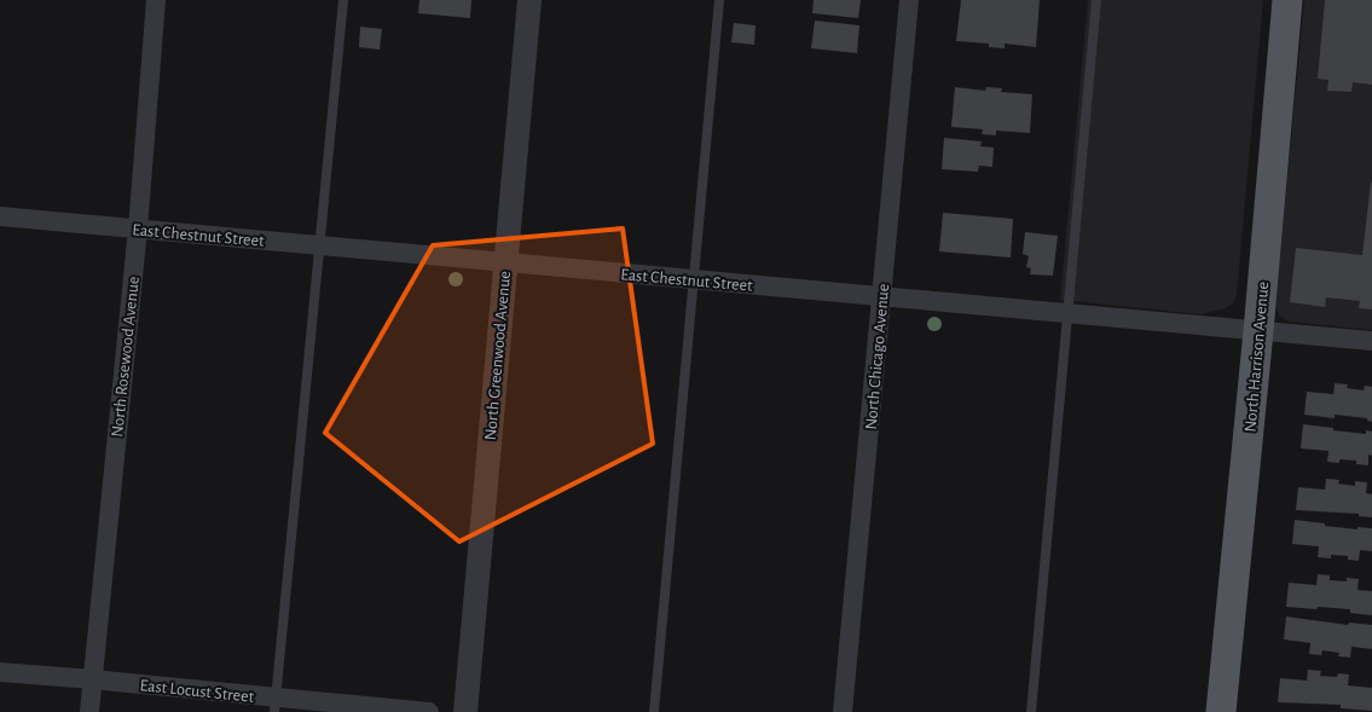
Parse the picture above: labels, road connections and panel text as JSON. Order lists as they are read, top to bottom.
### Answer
{
  "streets": {
    "main road": ["North Harrison Avenue"],
    "street": [
      "East Chestnut Street",
      "North Greenwood Avenue",
      "North Rosewood Avenue",
      "North Chicago Avenue",
      "East Locust Street"
    ]
  },
  "crossings": [
    ["East Chestnut Street", "North Greenwood Avenue"],
    ["East Chestnut Street", "North Rosewood Avenue"],
    ["East Chestnut Street", "North Chicago Avenue"],
    ["East Chestnut Street", "North Harrison Avenue"],
    ["North Rosewood Avenue", "East Locust Street"]
  ]
}
